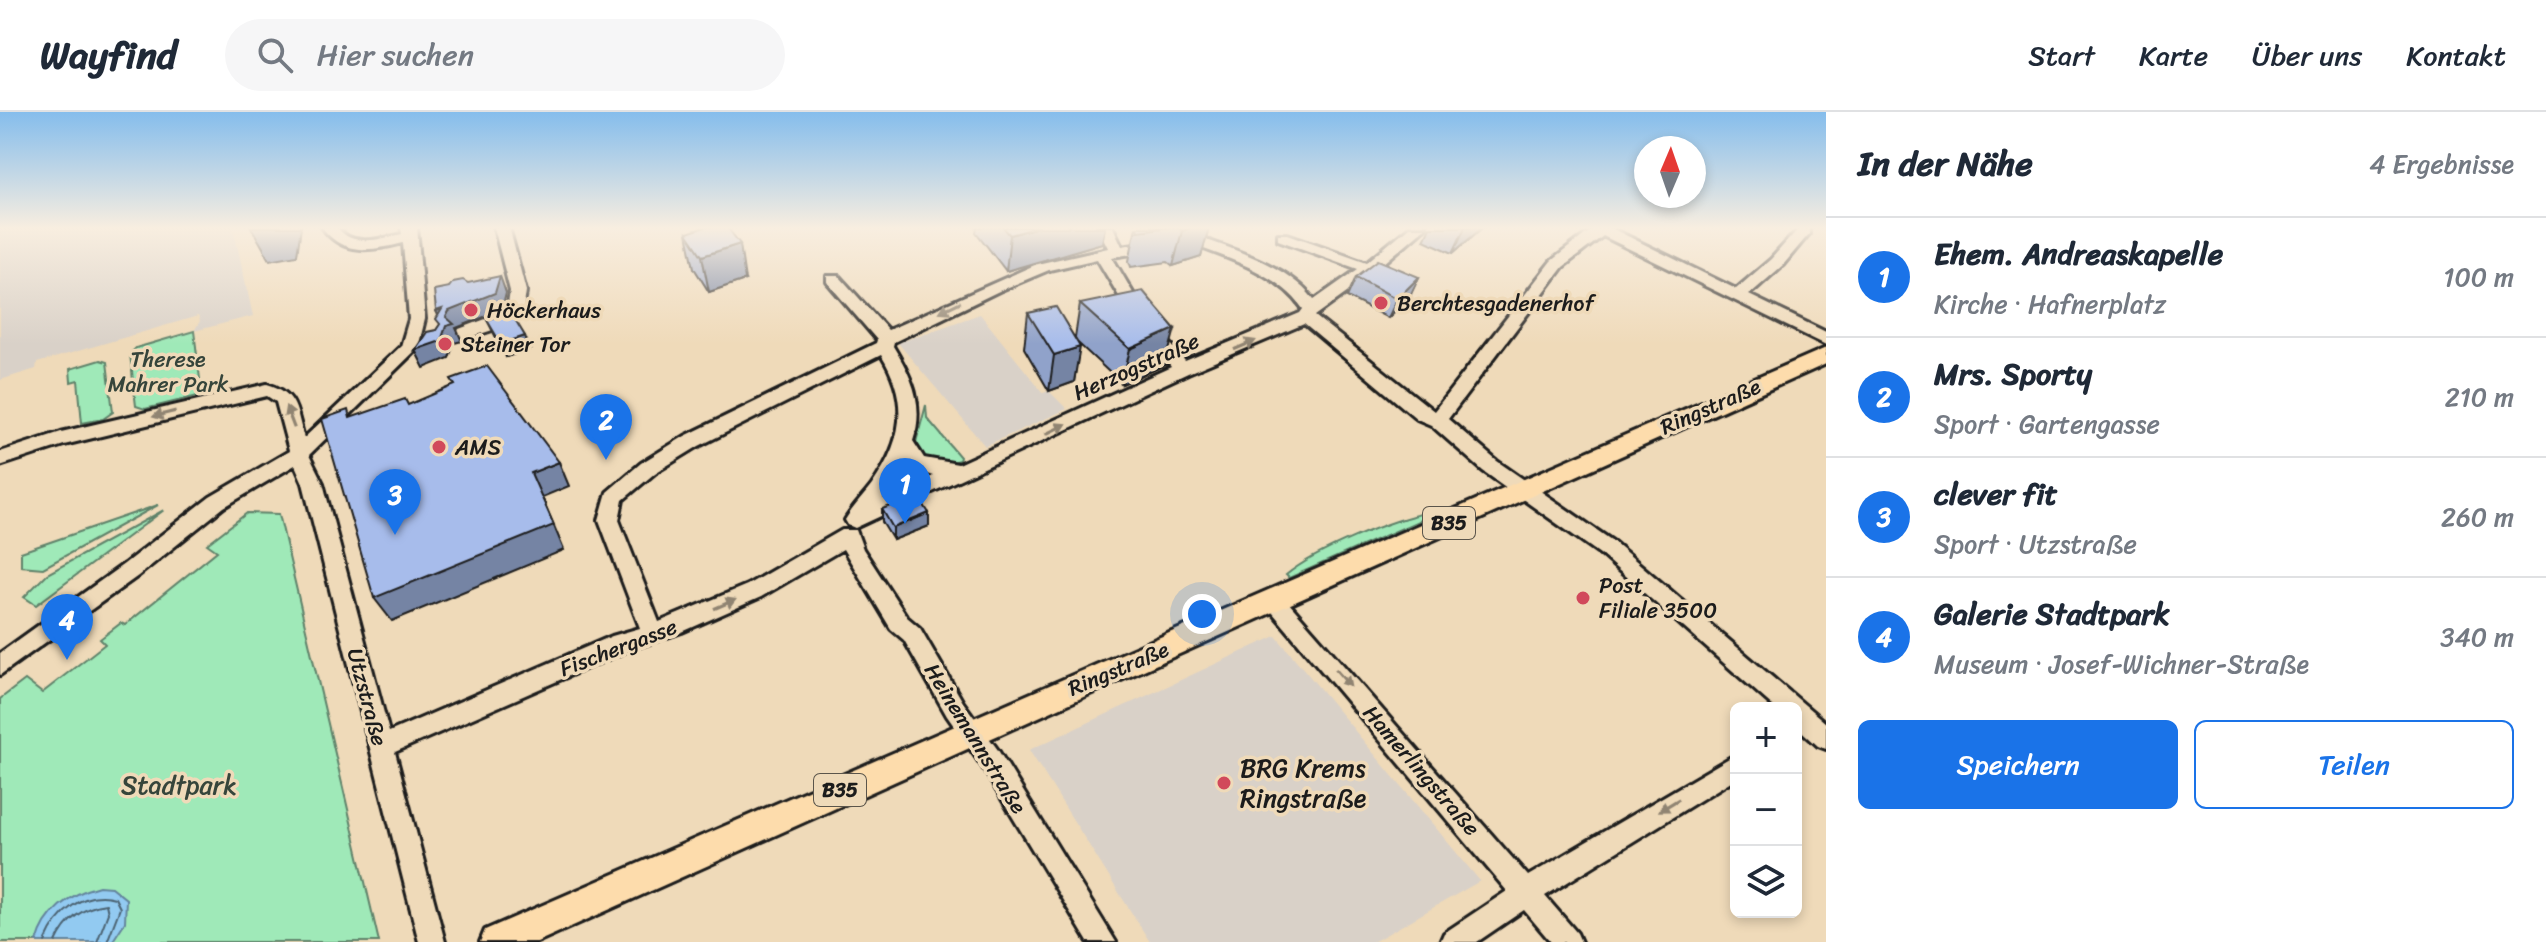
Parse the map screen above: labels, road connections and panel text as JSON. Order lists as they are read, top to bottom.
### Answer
{
  "streets": {
    "main road": ["Ringstraße", "B35"],
    "street": [
      "Herzogstraße",
      "Fischergasse",
      "Utzstraße",
      "Heinemannstraße",
      "Hamerlingstraße"
    ]
  },
  "crossings": [
    ["Herzogstraße", "Fischergasse"],
    ["Herzogstraße", "Heinemannstraße"],
    ["Ringstraße", "Heinemannstraße"],
    ["Ringstraße", "Hamerlingstraße"],
    ["Fischergasse", "Utzstraße"],
    ["Fischergasse", "Heinemannstraße"]
  ],
  "one_way": ["Fischergasse", "Hamerlingstraße"],
  "parks": ["Therese Mahrer Park", "Stadtpark"],
  "places": [
    "Berchtesgadenerhof",
    "Höckerhaus",
    "Steiner Tor",
    "AMS",
    "Post Filiale 3500",
    "BRG Krems Ringstraße"
  ],
  "north": "top",
  "page": {
    "header": "Wayfind",
    "search": "Hier suchen",
    "nav": [
      "Start",
      "Karte",
      "Über uns",
      "Kontakt"
    ],
    "heading": ["In der Nähe", "4 Ergebnisse"],
    "list": [
      {
        "mark": "1",
        "name": "Ehem. Andreaskapelle",
        "note": "Kirche · Hafnerplatz",
        "value": "100 m"
      },
      {
        "mark": "2",
        "name": "Mrs. Sporty",
        "note": "Sport · Gartengasse",
        "value": "210 m"
      },
      {
        "mark": "3",
        "name": "clever fit",
        "note": "Sport · Utzstraße",
        "value": "260 m"
      },
      {
        "mark": "4",
        "name": "Galerie Stadtpark",
        "note": "Museum · Josef-Wichner-Straße",
        "value": "340 m"
      }
    ],
    "pins": [
      "2",
      "1",
      "3",
      "4"
    ],
    "buttons": ["Speichern", "Teilen"],
    "map_buttons": ["+", "−"]
  }
}
